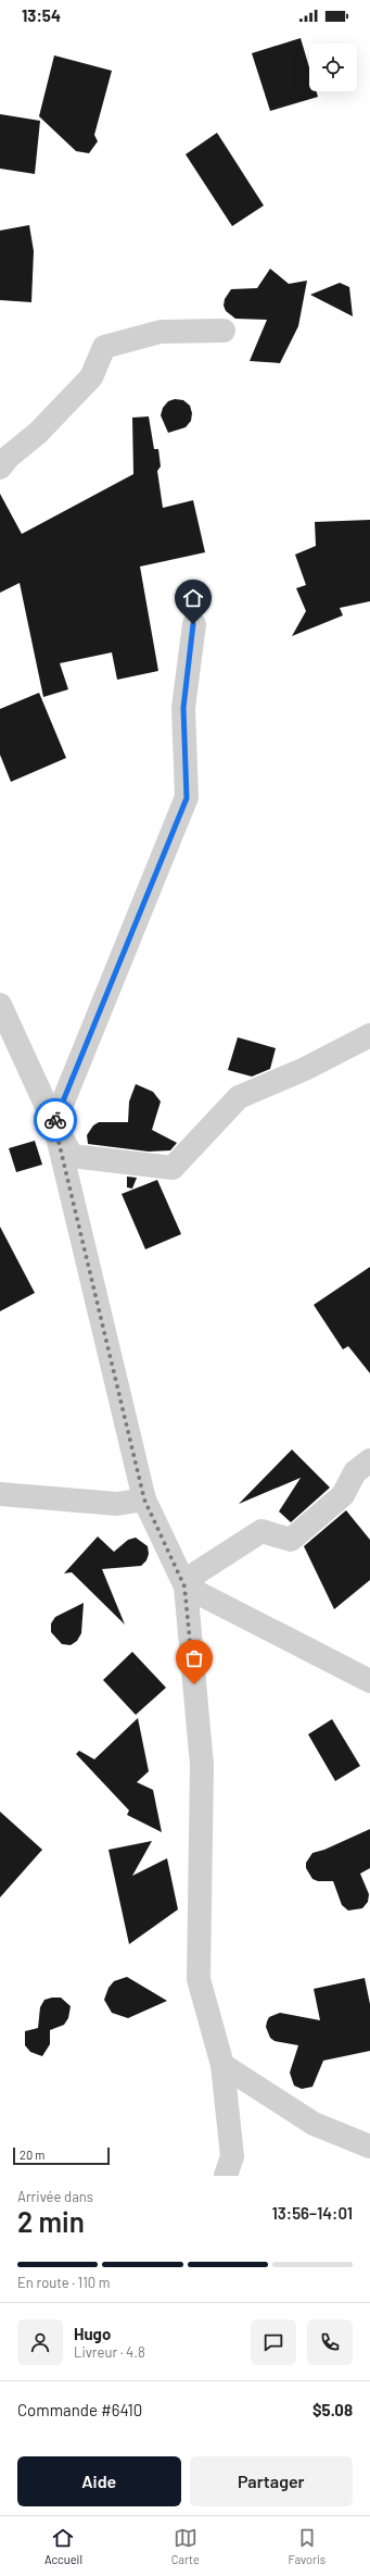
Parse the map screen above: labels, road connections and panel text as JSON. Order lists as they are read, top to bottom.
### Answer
{
  "scale_bar": "20 m",
  "page": {
    "status": "13:54",
    "scale": "20 m",
    "heading": ["2 min", "Arrivée dans", "13:56–14:01"],
    "panel": [
      "Hugo",
      "Livreur · 4.8",
      "Commande #6410",
      "$5.08"
    ],
    "bar": "En route · 110 m",
    "buttons": ["Aide", "Partager"],
    "tabs": ["Accueil", "Carte", "Favoris"]
  }
}
